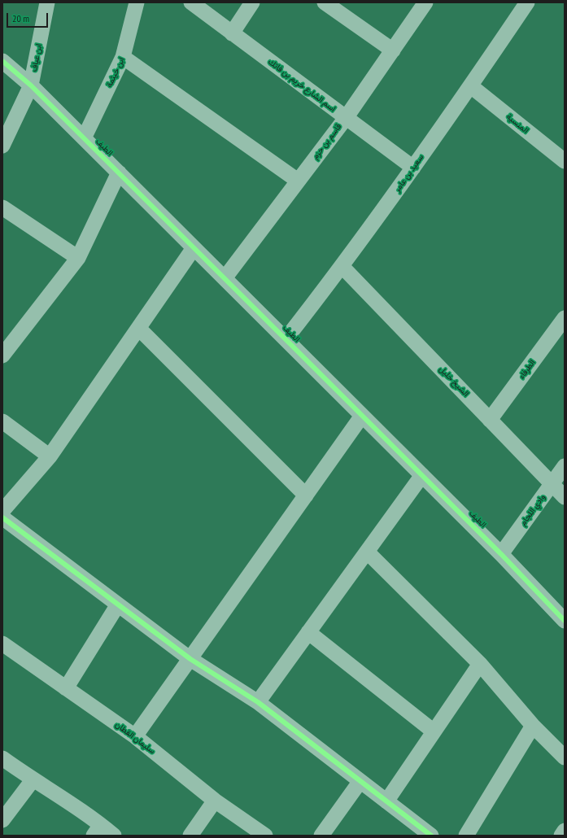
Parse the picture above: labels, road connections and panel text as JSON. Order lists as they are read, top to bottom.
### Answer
{
  "streets": {
    "street": [
      "ابن عياف",
      "ابن خيثمة",
      "اسم الشارع خريم بن فاتك",
      "المنسية",
      "قاسم بن حزم",
      "الطيف",
      "سعيد بن عامر",
      "الطرفاء",
      "الشيخ خليل",
      "وادي اللجام",
      "سليمان القطان"
    ]
  },
  "crossings": [
    ["ابن عياف", "الطيف"],
    ["ابن خيثمة", "الطيف"],
    ["اسم الشارع خريم بن فاتك", "قاسم بن حزم"],
    ["اسم الشارع خريم بن فاتك", "سعيد بن عامر"],
    ["المنسية", "سعيد بن عامر"],
    ["قاسم بن حزم", "الطيف"],
    ["الطيف", "سعيد بن عامر"],
    ["الطيف", "وادي اللجام"],
    ["سعيد بن عامر", "الشيخ خليل"],
    ["الطرفاء", "الشيخ خليل"],
    ["الشيخ خليل", "وادي اللجام"]
  ],
  "scale_bar": "20 m"
}
